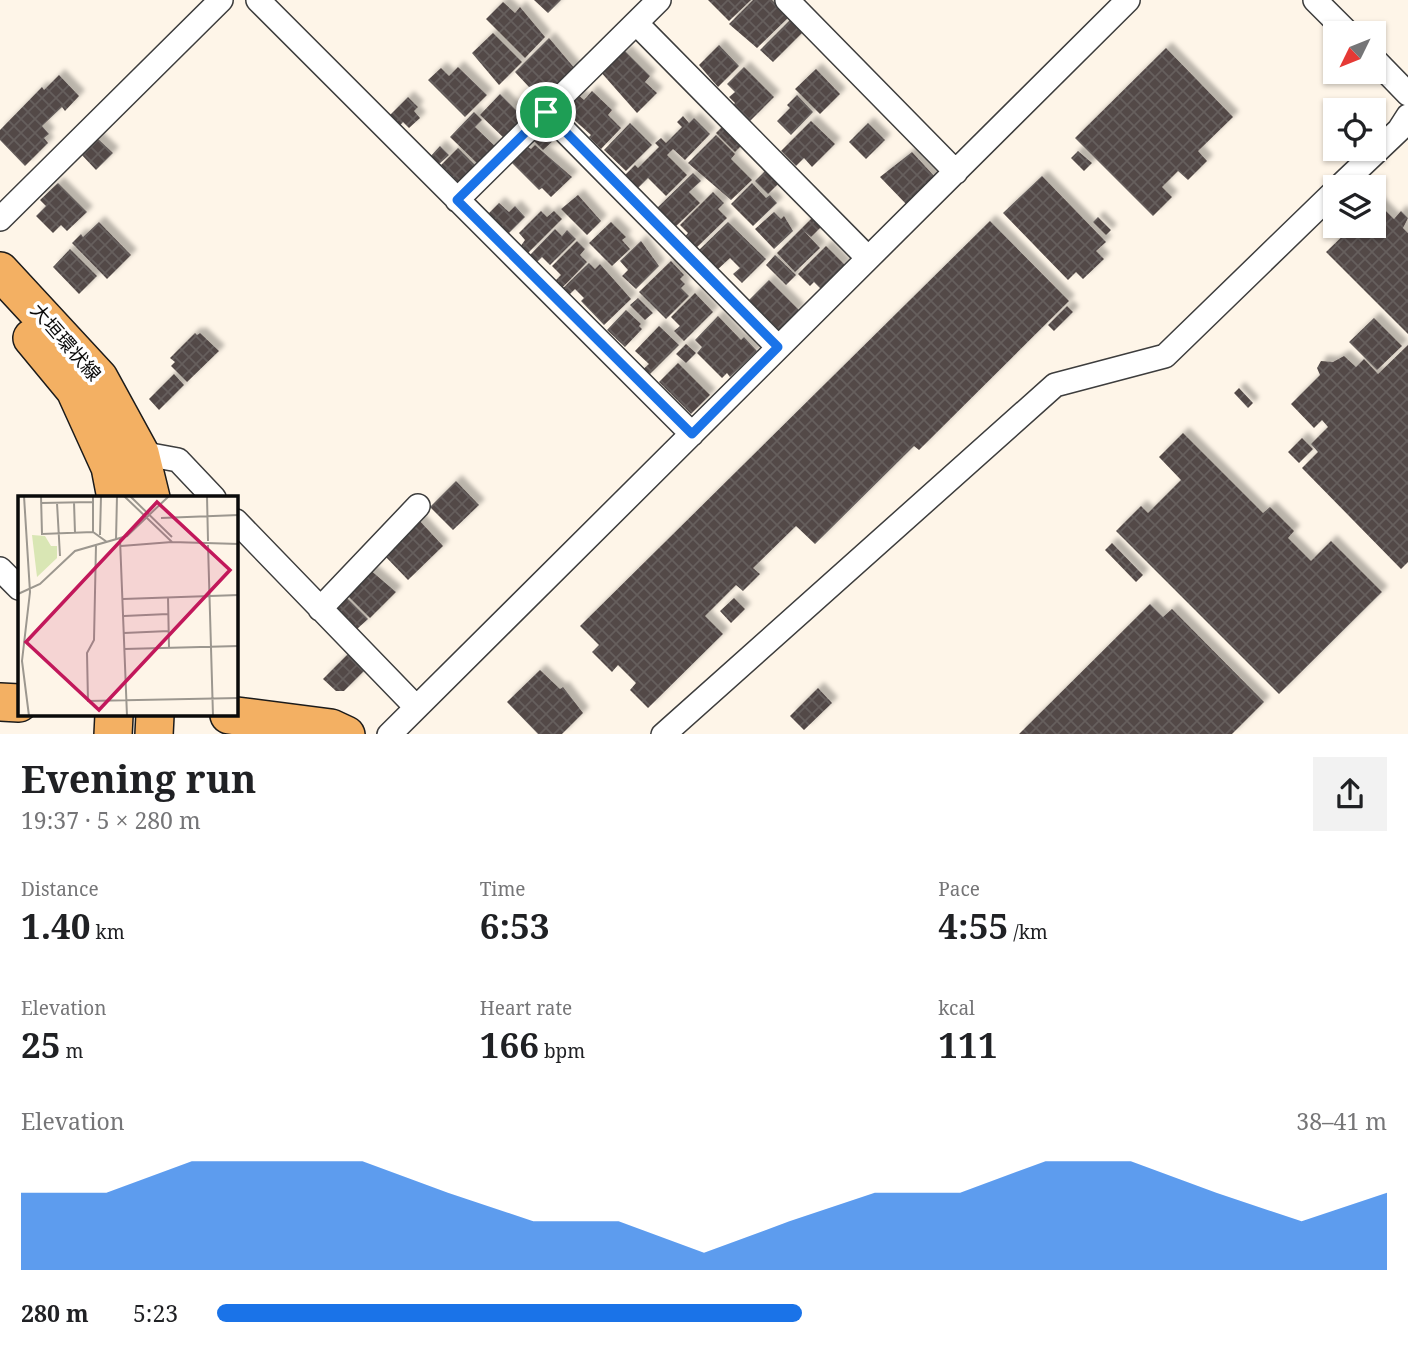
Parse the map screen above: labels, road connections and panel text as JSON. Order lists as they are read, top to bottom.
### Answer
{
  "streets": {
    "main road": ["大垣環状線"]
  },
  "north": "bottom left",
  "page": {
    "heading": ["Evening run", "19:37 · 5 × 280 m"],
    "stats": [
      ["Distance", "1.40 km"],
      ["Time", "6:53"],
      ["Pace", "4:55 /km"],
      ["Elevation", "25 m"],
      ["Heart rate", "166 bpm"],
      ["kcal", "111"]
    ],
    "chart": ["Elevation", "38–41 m"],
    "list": [
      {
        "name": "280 m",
        "note": "5:23"
      }
    ]
  }
}
